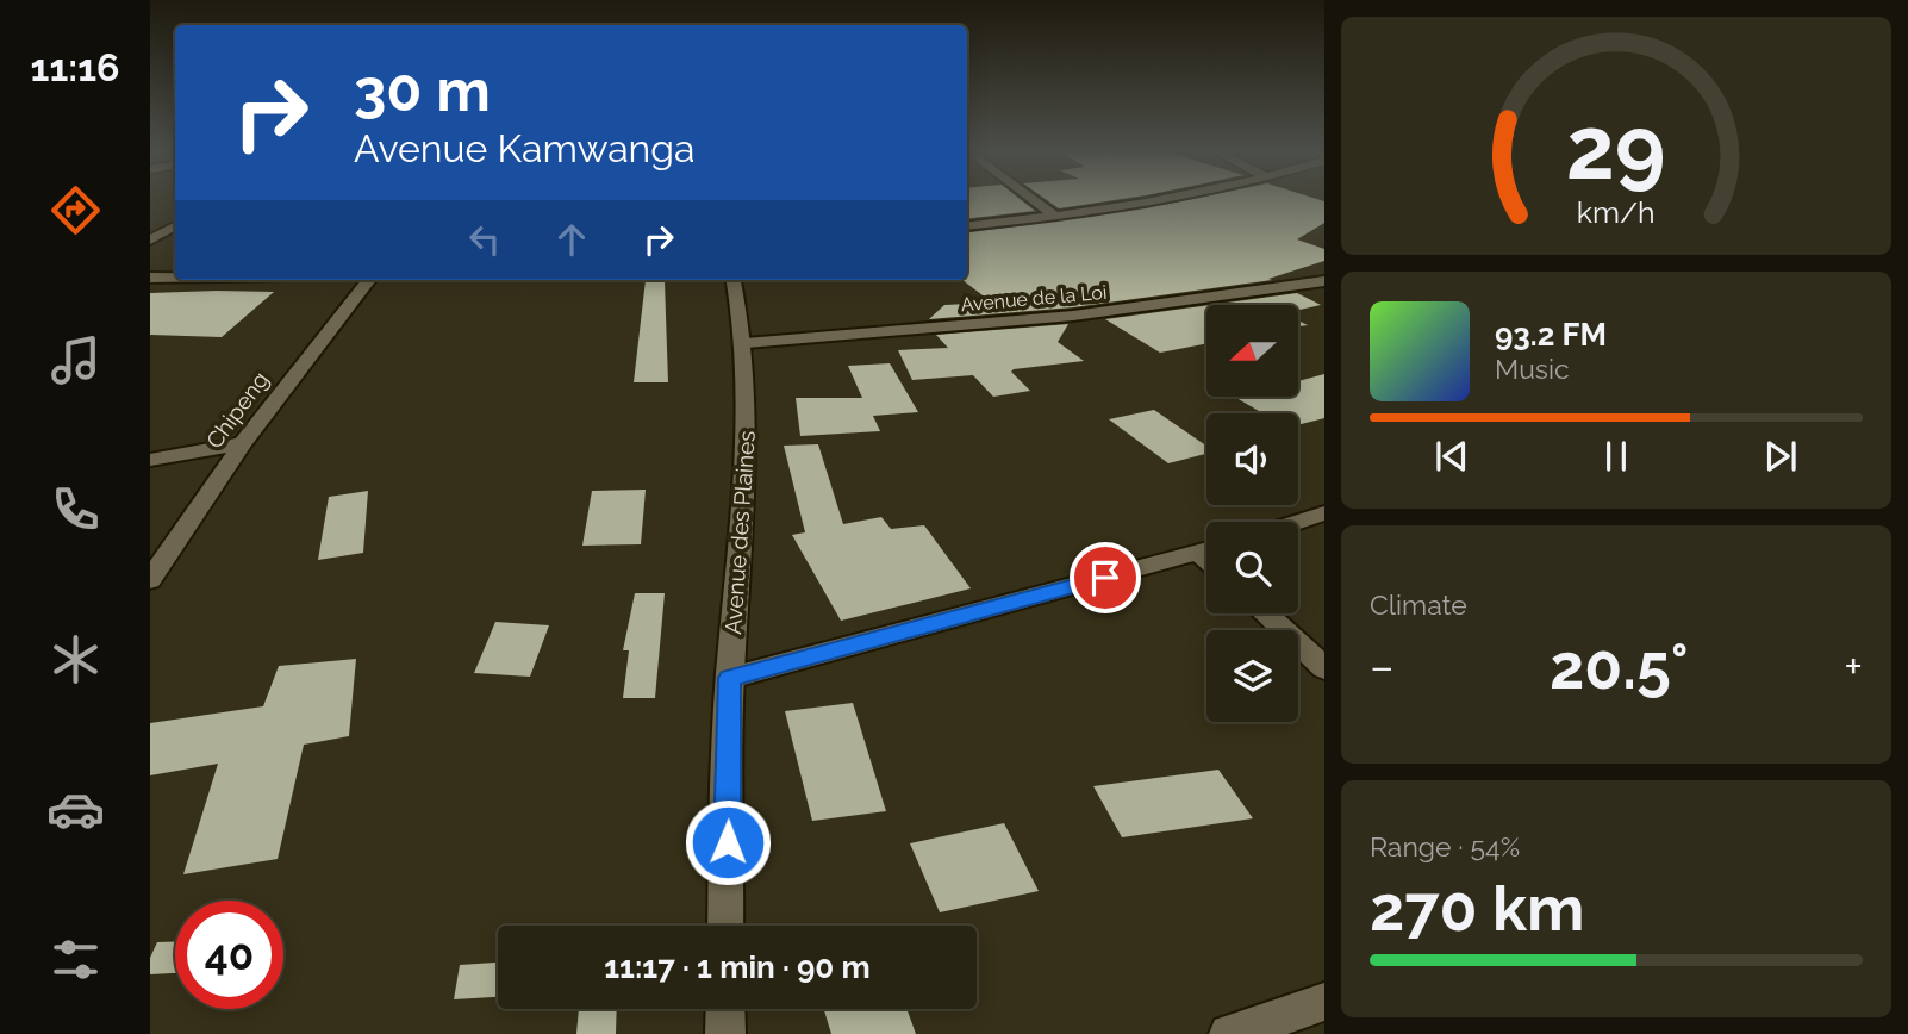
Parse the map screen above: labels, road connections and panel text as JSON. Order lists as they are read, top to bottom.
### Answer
{
  "streets": {
    "street": ["Avenue de la Loi", "Chipeng", "Avenue des Plaines"]
  },
  "crossings": [
    ["Avenue de la Loi", "Avenue des Plaines"]
  ],
  "north": "left",
  "page": {
    "tabs": "11:16",
    "turn": ["30 m", "Avenue Kamwanga"],
    "song": ["93.2 FM", "Music"],
    "tile": [
      "Climate",
      ["Range · 54%", "270 km"]
    ],
    "heat": ["−", "20.5°", "+"],
    "limit": "40",
    "trip": "11:17 · 1 min · 90 m",
    "gauge": ["29", "km/h"]
  }
}
